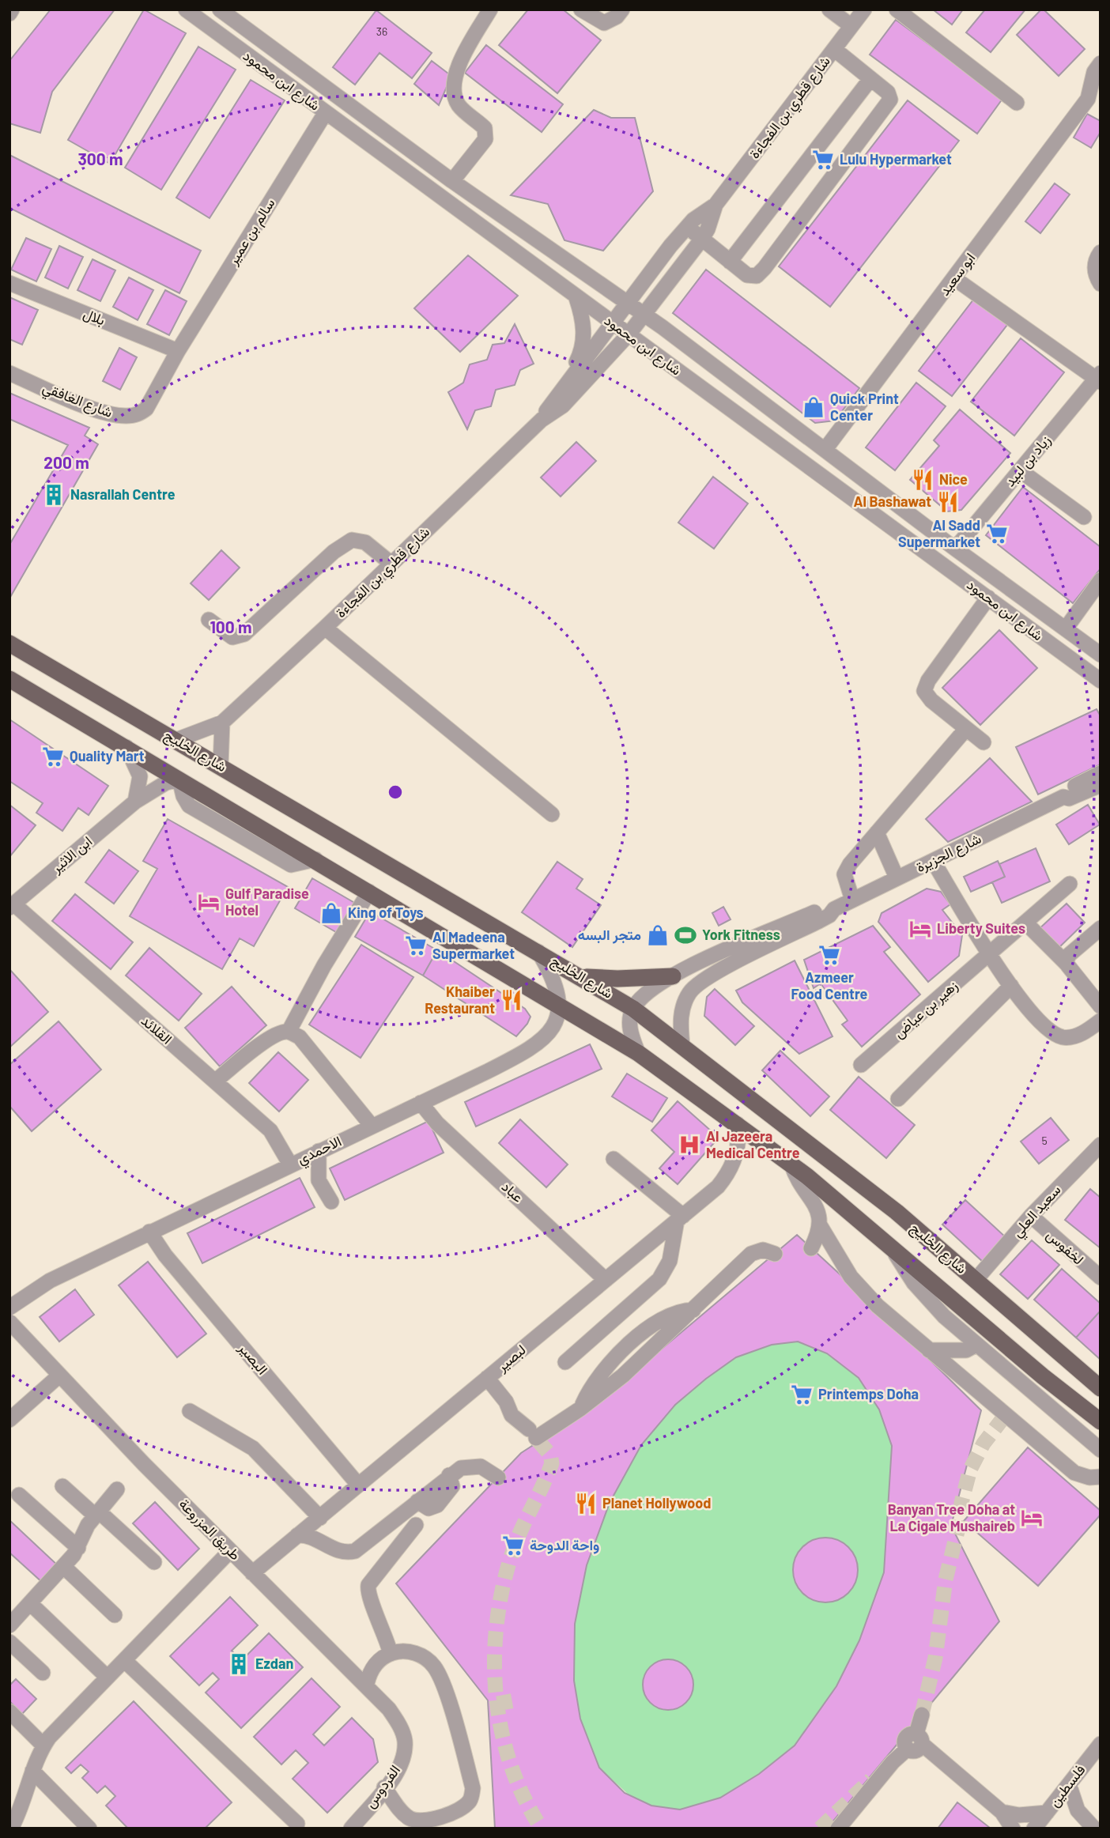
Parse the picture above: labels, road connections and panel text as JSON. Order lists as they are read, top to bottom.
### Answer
{
  "streets": {
    "main road": ["شارع الخليج"],
    "street": [
      "شارع ابن محمود",
      "شارع قطري بن الفجاءة",
      "سالم بن عمير",
      "ابو سعيد",
      "بلال",
      "شارع الغافقي",
      "زياد بن لبيد",
      "شارع الجزيرة",
      "ابن الاثير",
      "زهير بن عياض",
      "القلائد",
      "الاحمدي",
      "عباد",
      "سعيد العلي",
      "لخفوس",
      "لبصير",
      "البصير",
      "طريق المزروعة",
      "فلسطين",
      "الفردوس"
    ]
  },
  "crossings": [
    ["شارع ابن محمود", "شارع قطري بن الفجاءة"],
    ["شارع ابن محمود", "سالم بن عمير"],
    ["شارع ابن محمود", "ابو سعيد"],
    ["شارع ابن محمود", "زياد بن لبيد"],
    ["شارع قطري بن الفجاءة", "شارع الخليج"],
    ["سالم بن عمير", "بلال"],
    ["سالم بن عمير", "شارع الغافقي"],
    ["بلال", "شارع الغافقي"],
    ["شارع الخليج", "شارع الجزيرة"],
    ["شارع الخليج", "ابن الاثير"],
    ["شارع الخليج", "الاحمدي"],
    ["شارع الخليج", "سعيد العلي"],
    ["شارع الخليج", "لبصير"],
    ["ابن الاثير", "القلائد"],
    ["القلائد", "الاحمدي"],
    ["الاحمدي", "عباد"],
    ["الاحمدي", "البصير"],
    ["عباد", "لبصير"],
    ["سعيد العلي", "لخفوس"],
    ["لبصير", "البصير"],
    ["لبصير", "طريق المزروعة"],
    ["طريق المزروعة", "الفردوس"]
  ],
  "places": {
    "supermarket": [
      "Lulu Hypermarket",
      "Al Sadd Supermarket",
      "Quality Mart",
      "Al Madeena Supermarket",
      "Azmeer Food Centre",
      "Printemps Doha",
      "واحة الدوحة"
    ],
    "shop": ["Quick Print Center", "King of Toys", "متجر البسه"],
    "restaurant": [
      "Nice",
      "Al Bashawat",
      "Khaiber Restaurant",
      "Planet Hollywood"
    ],
    "building": ["Nasrallah Centre", "Ezdan"],
    "hotel": ["Gulf Paradise Hotel", "Liberty Suites", "Banyan Tree Doha at La Cigale Mushaireb"],
    "sports": ["York Fitness"],
    "hospital": ["Al Jazeera Medical Centre"]
  },
  "house_numbers": ["36", "5"],
  "rings": ["300 m", "200 m", "100 m"]
}
